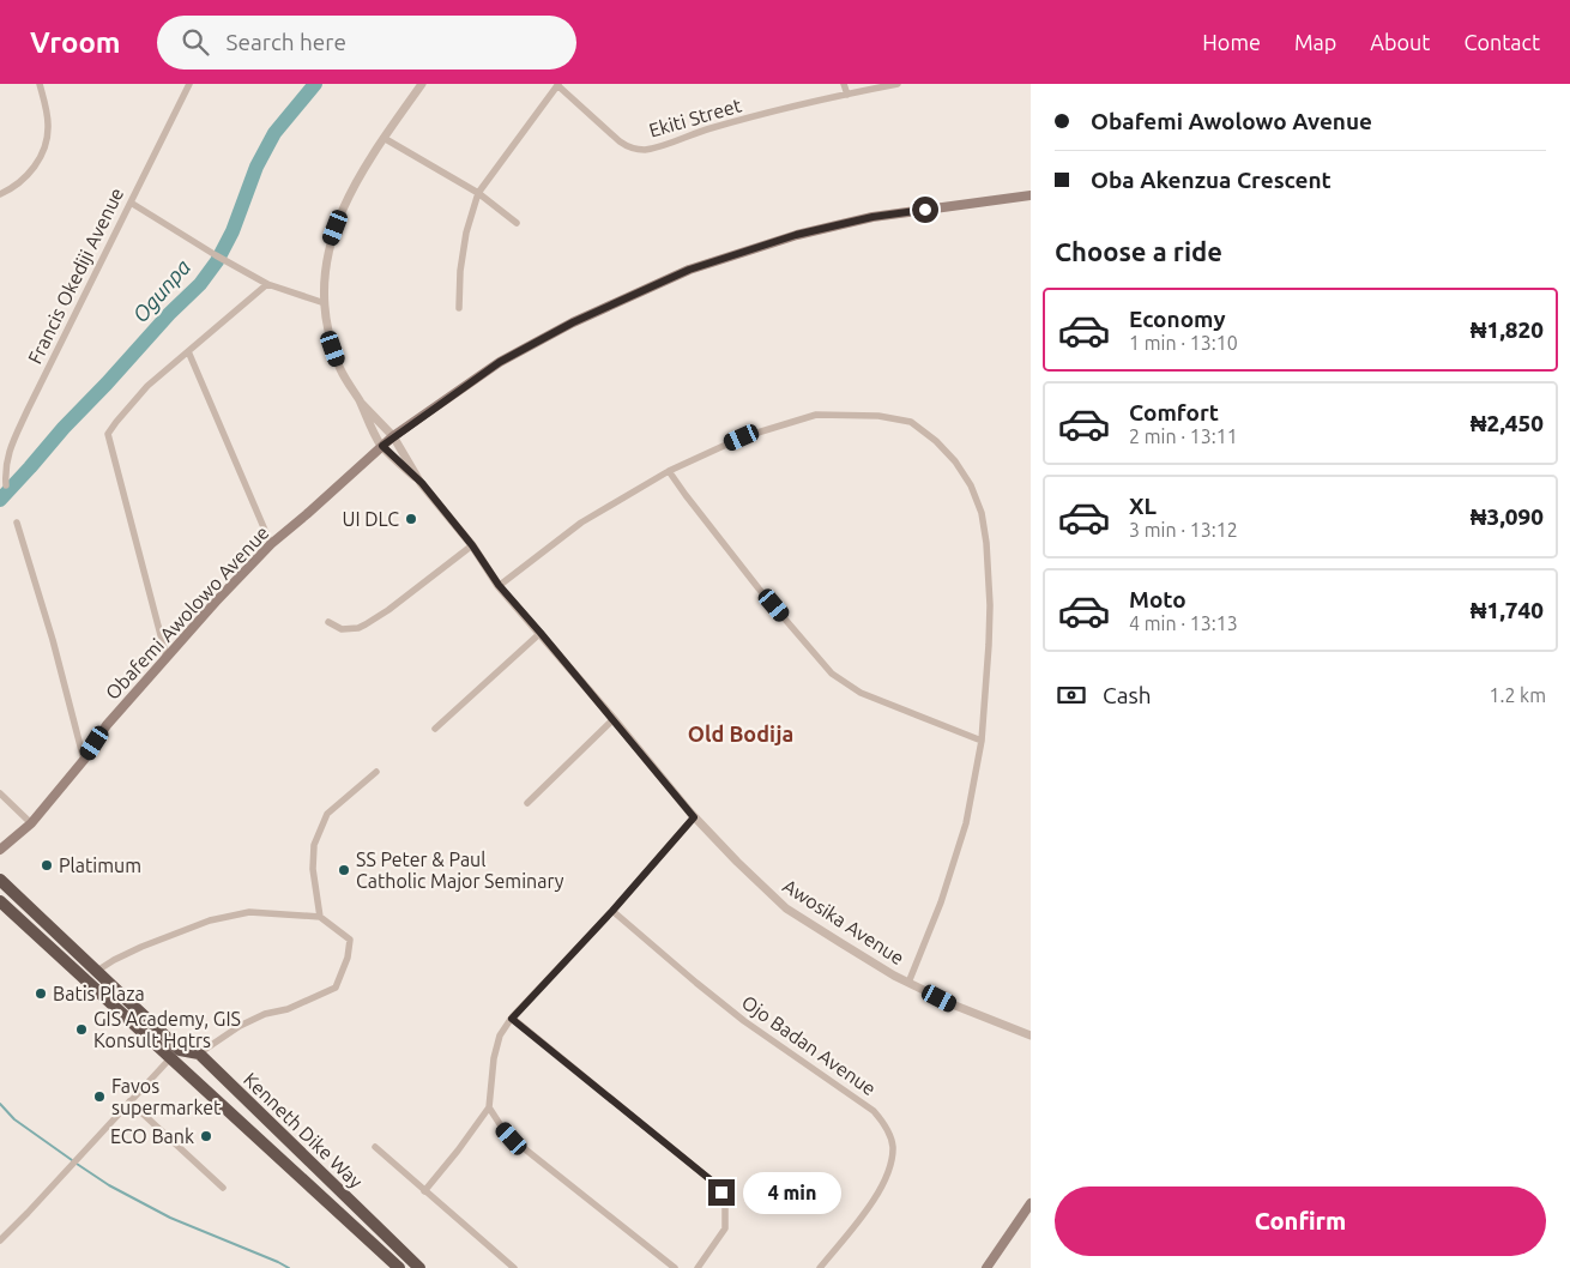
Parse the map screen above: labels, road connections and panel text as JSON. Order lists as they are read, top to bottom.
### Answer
{
  "streets": {
    "highway": ["Kenneth Dike Way"],
    "main road": ["Obafemi Awolowo Avenue"],
    "street": [
      "Ekiti Street",
      "Francis Okediji Avenue",
      "Awosika Avenue",
      "Ojo Badan Avenue"
    ]
  },
  "crossings": [
    ["Obafemi Awolowo Avenue", "Awosika Avenue"]
  ],
  "districts": ["Old Bodija"],
  "water": ["Ogunpa"],
  "places": [
    "UI DLC",
    "Platimum",
    "SS Peter & Paul Catholic Major Seminary",
    "Batis Plaza",
    "GIS Academy, GIS Konsult Hqtrs",
    "Favos supermarket",
    "ECO Bank"
  ],
  "page": {
    "header": "Vroom",
    "search": "Search here",
    "nav": [
      "Home",
      "Map",
      "About",
      "Contact"
    ],
    "banner": ["Obafemi Awolowo Avenue", "Oba Akenzua Crescent"],
    "heading": "Choose a ride",
    "list": [
      {
        "name": "Economy",
        "note": "1 min · 13:10",
        "value": "₦1,820"
      },
      {
        "name": "Comfort",
        "note": "2 min · 13:11",
        "value": "₦2,450"
      },
      {
        "name": "XL",
        "note": "3 min · 13:12",
        "value": "₦3,090"
      },
      {
        "name": "Moto",
        "note": "4 min · 13:13",
        "value": "₦1,740"
      }
    ],
    "pay": ["Cash", "1.2 km"],
    "bubble": "4 min",
    "buttons": "Confirm"
  }
}
